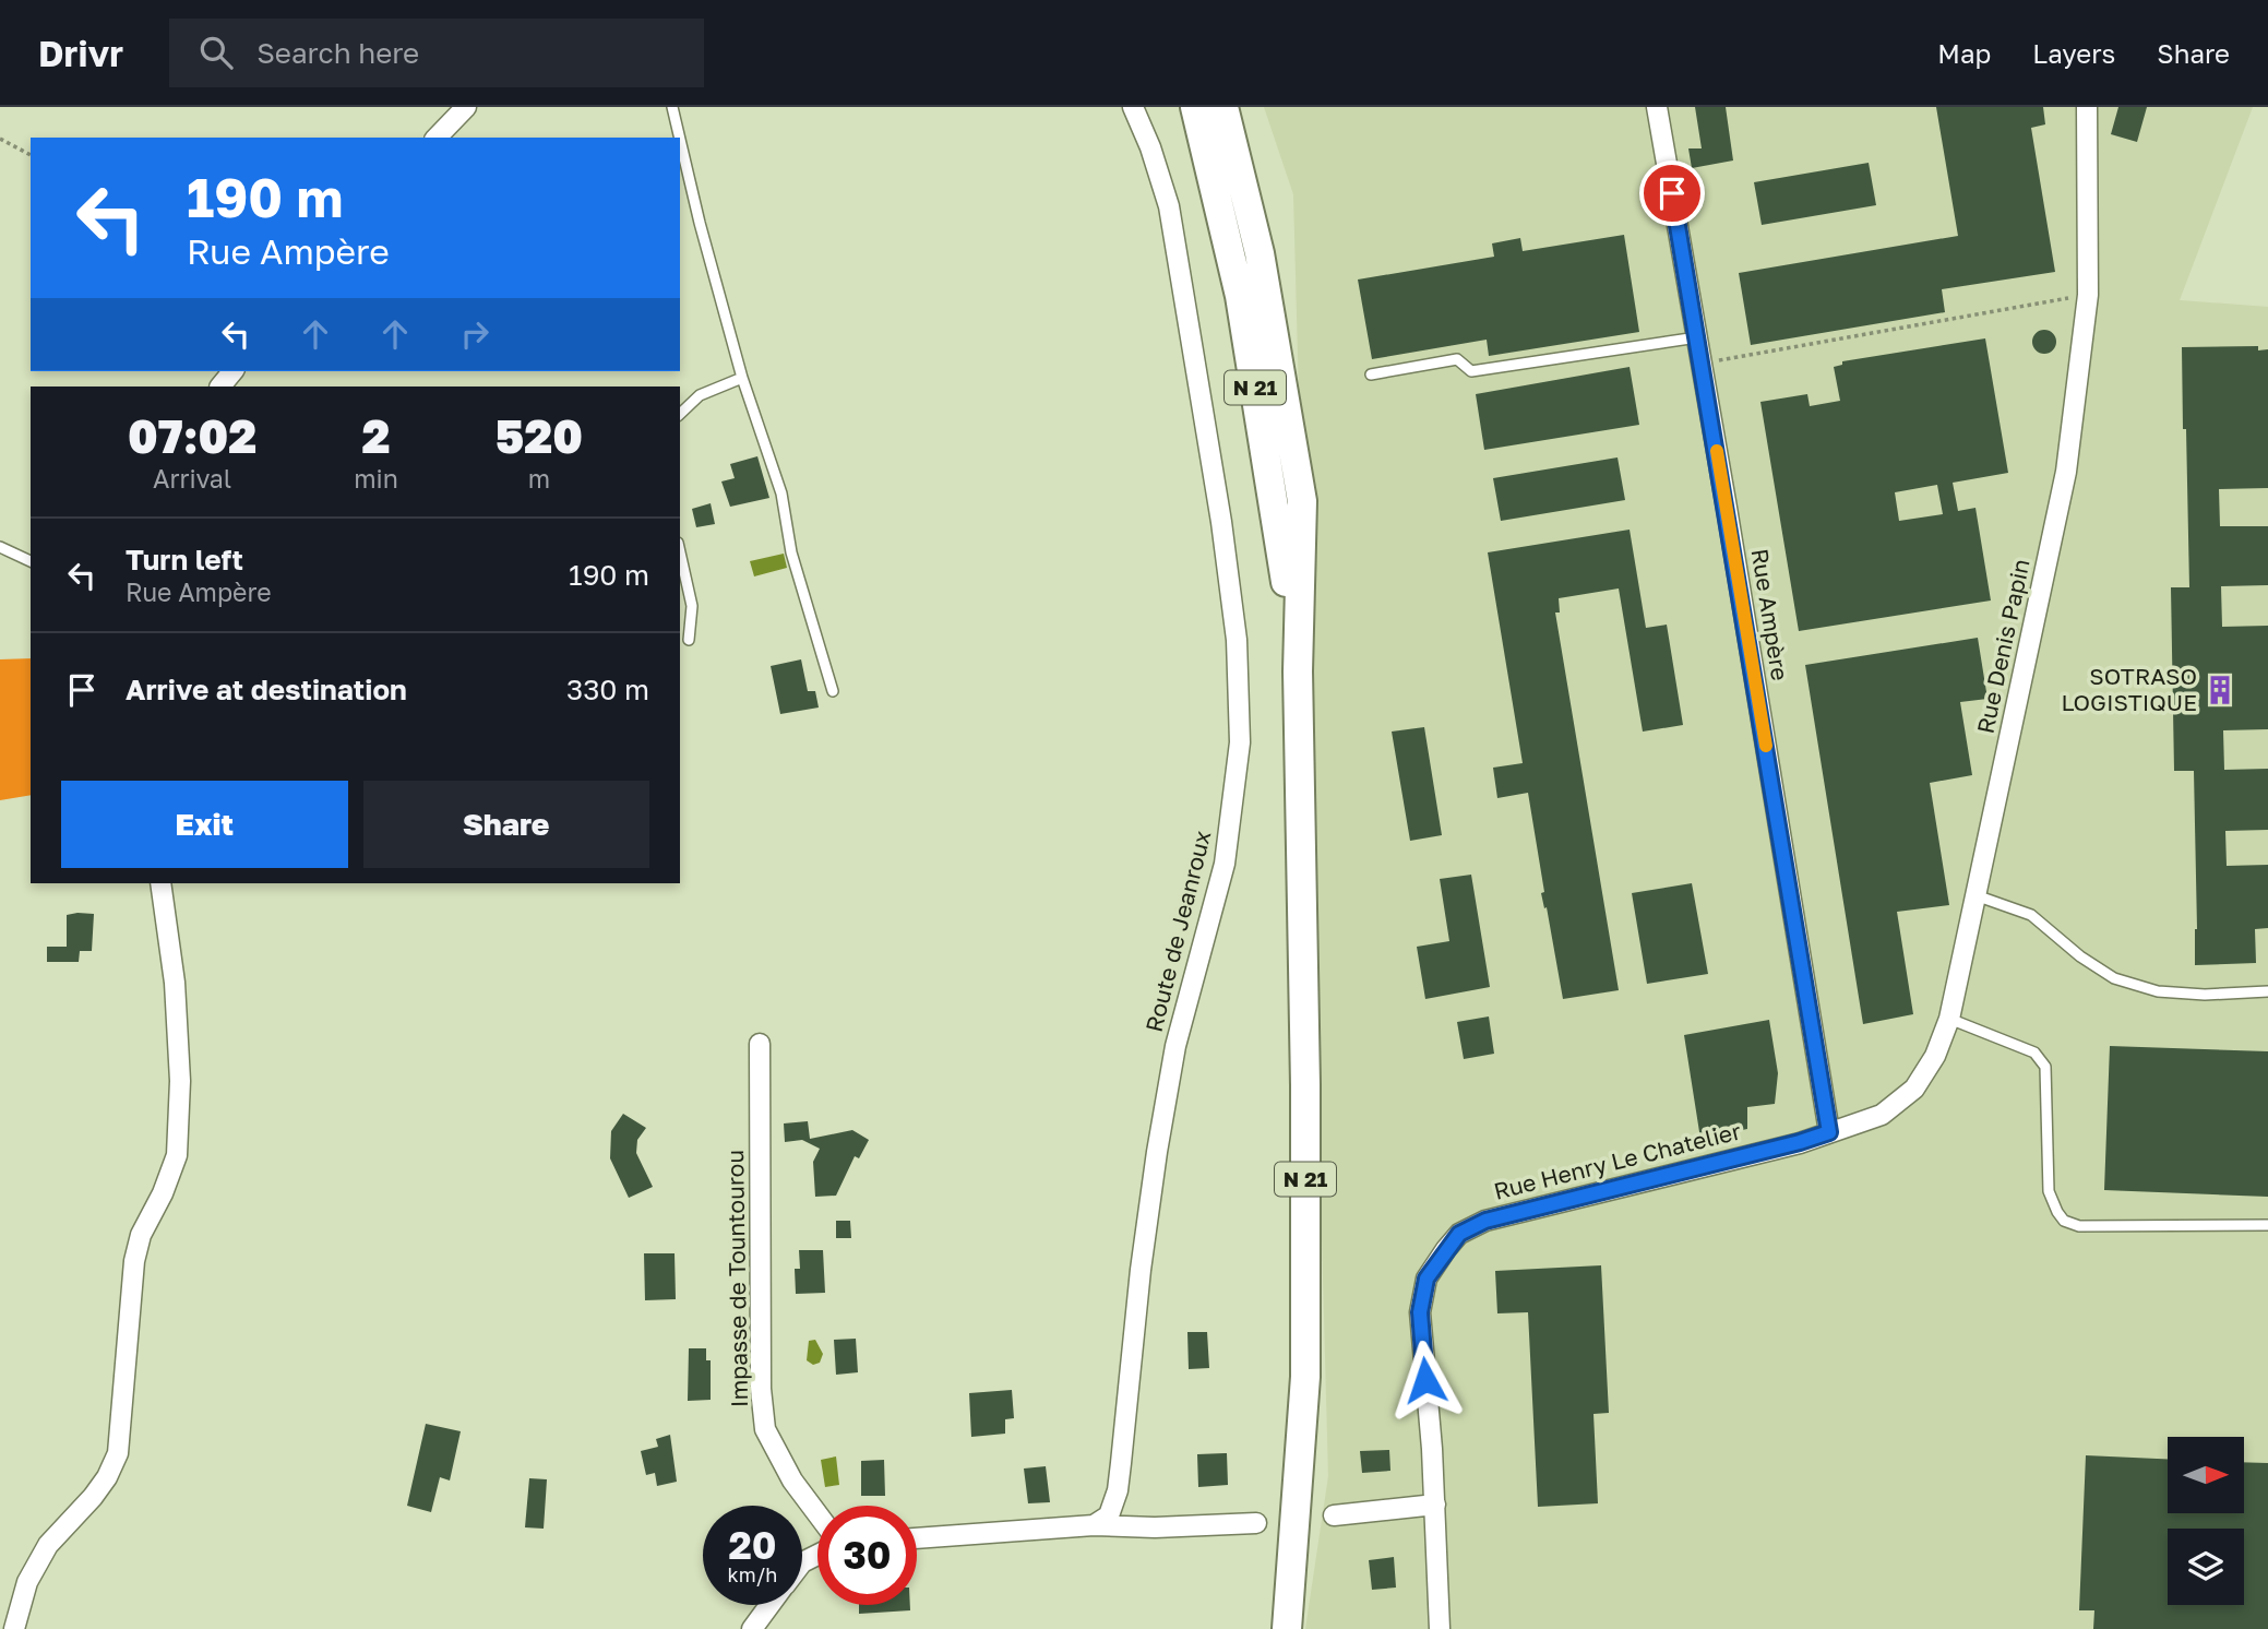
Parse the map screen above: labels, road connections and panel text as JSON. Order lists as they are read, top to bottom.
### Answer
{
  "streets": {
    "main road": ["N 21"],
    "street": [
      "Rue Ampère",
      "Rue Denis Papin",
      "Route de Jeanroux",
      "Rue Henry Le Chatelier",
      "Impasse de Tountourou"
    ]
  },
  "crossings": [
    ["Rue Ampère", "Rue Denis Papin"],
    ["Rue Ampère", "Rue Henry Le Chatelier"],
    ["Rue Denis Papin", "Rue Henry Le Chatelier"]
  ],
  "places": {
    "building": ["SOTRASO LOGISTIQUE"]
  },
  "north": "right",
  "page": {
    "header": "Drivr",
    "search": "Search here",
    "nav": ["Map", "Layers", "Share"],
    "turn": ["190 m", "Rue Ampère"],
    "eta": [
      "07:02",
      "Arrival",
      "2",
      "min",
      "520",
      "m"
    ],
    "list": [
      {
        "name": "Turn left",
        "note": "Rue Ampère",
        "value": "190 m"
      },
      {
        "name": "Arrive at destination",
        "value": "330 m"
      }
    ],
    "buttons": ["Exit", "Share"],
    "speed": "20 km/h",
    "limit": "30"
  }
}
